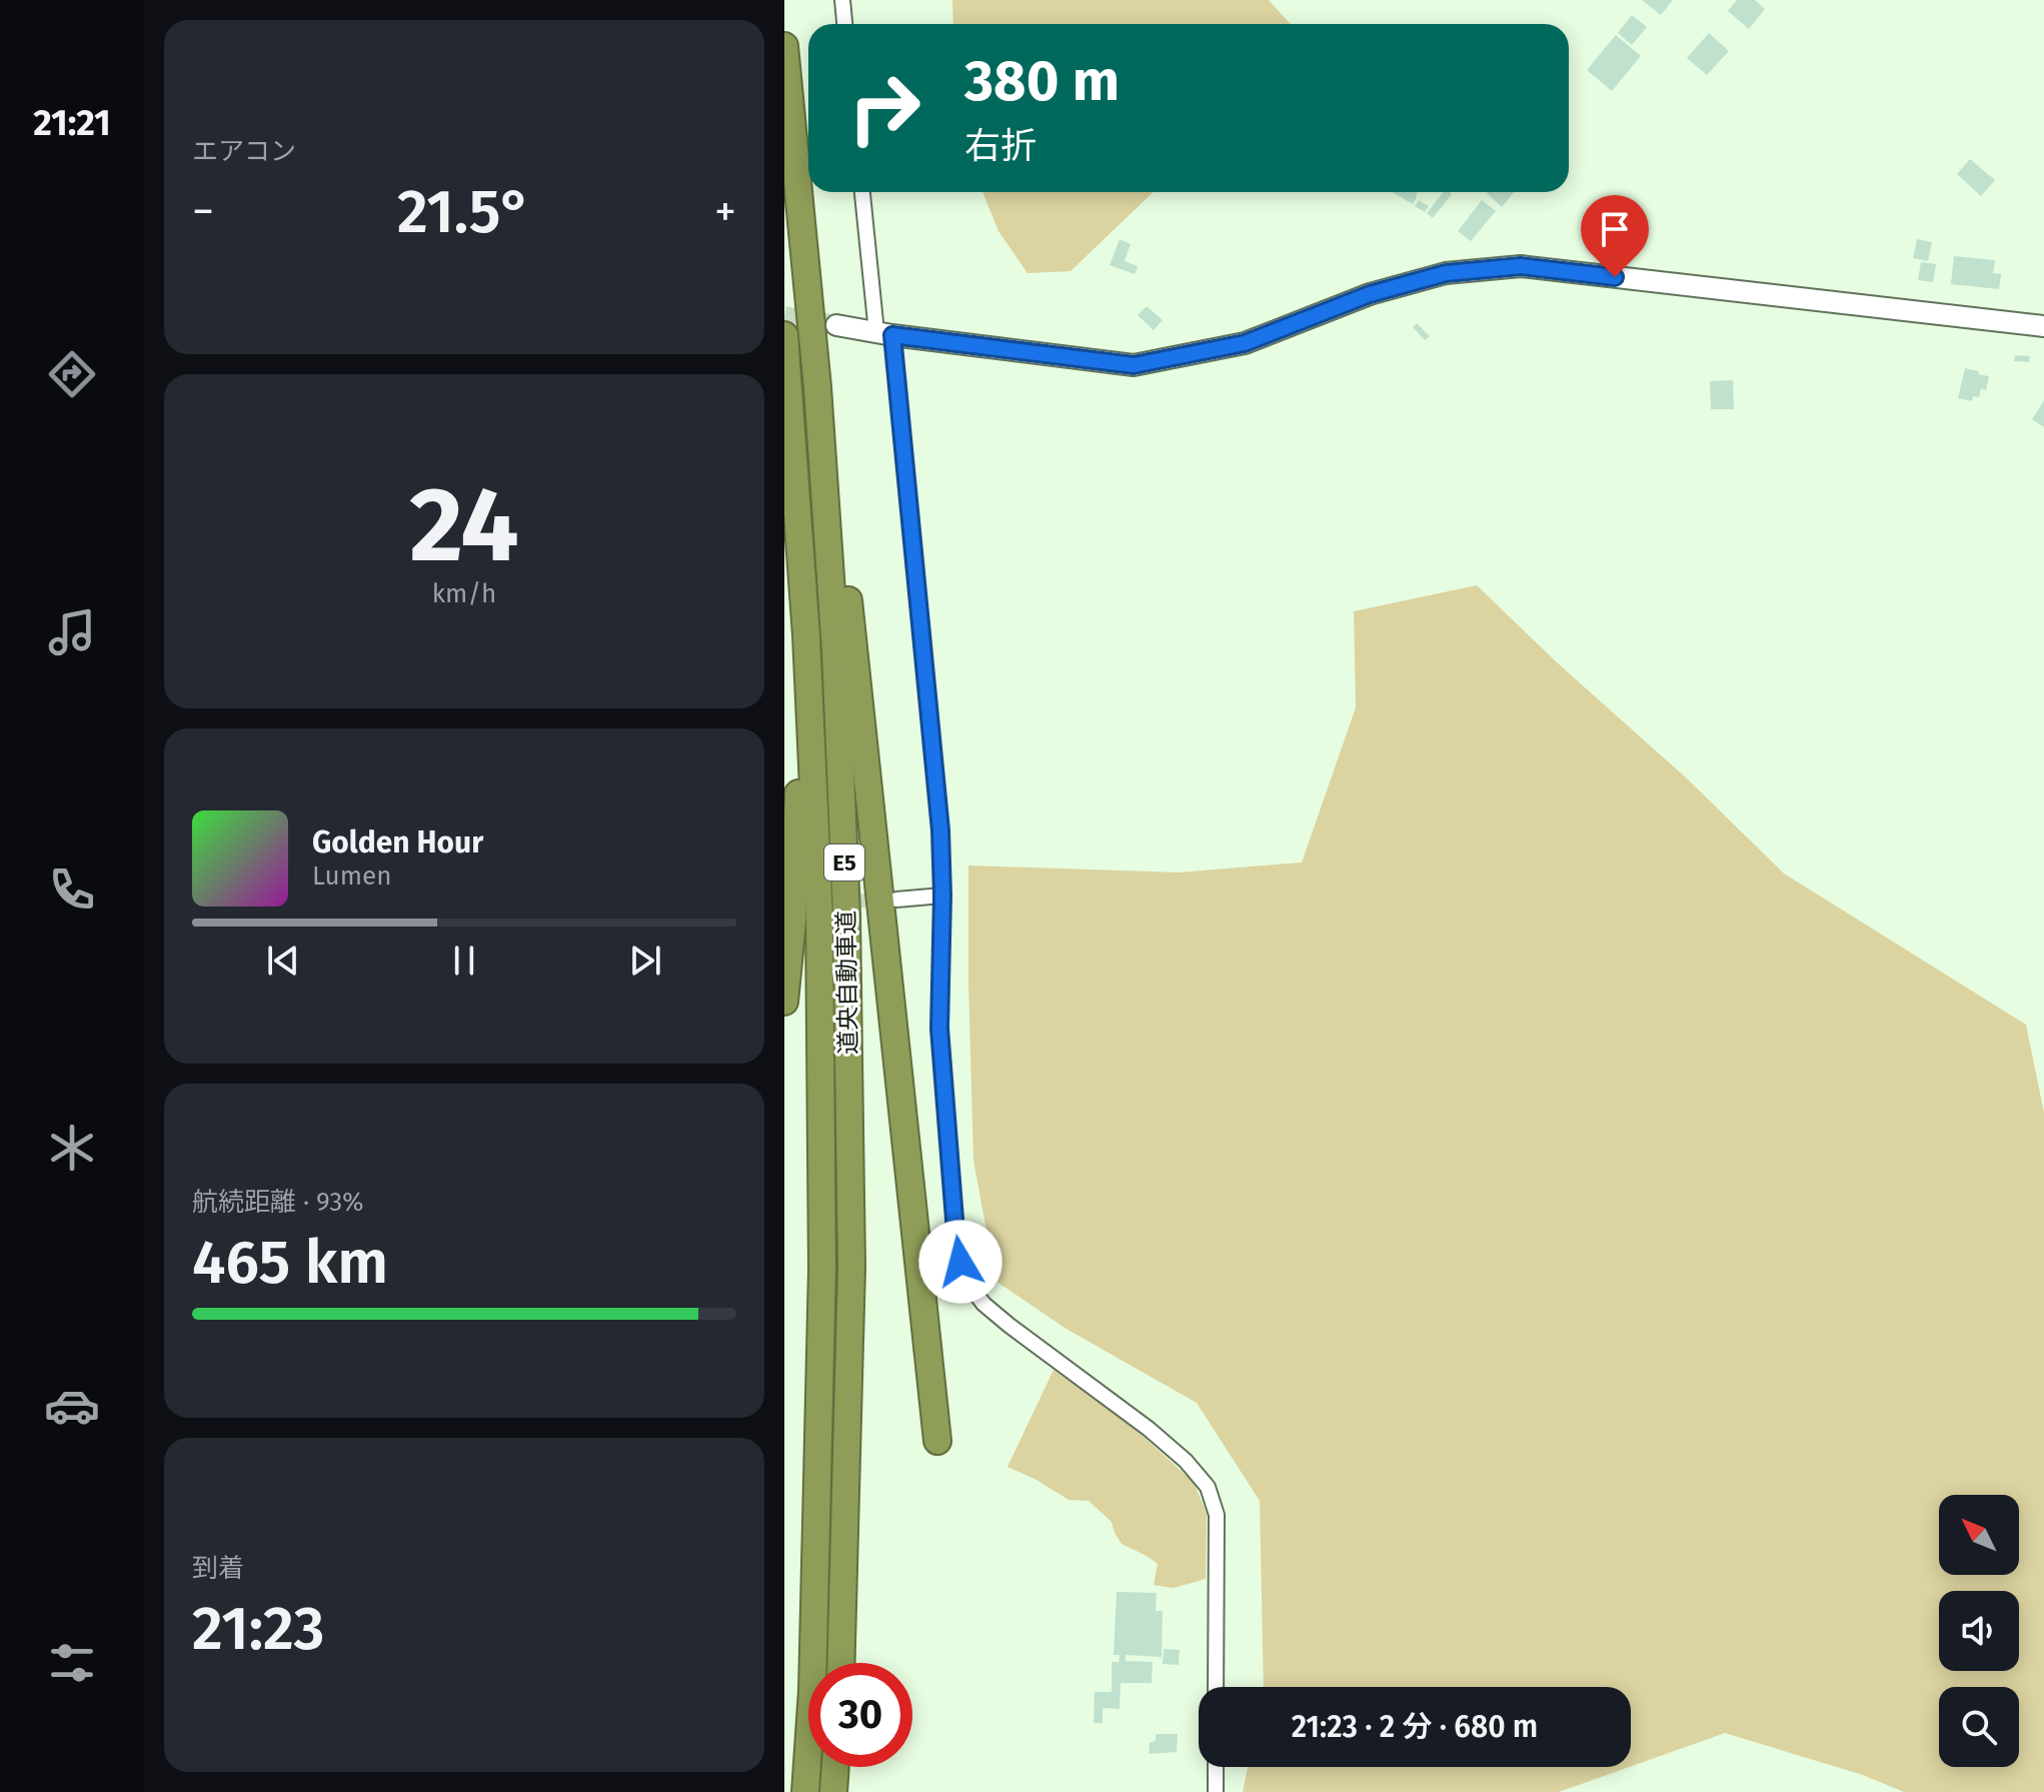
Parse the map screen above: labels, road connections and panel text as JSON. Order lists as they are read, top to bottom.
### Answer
{
  "streets": {
    "highway": ["E5", "道央自動車道"]
  },
  "north": "top left",
  "page": {
    "tabs": "21:21",
    "tile": [
      "エアコン",
      ["24", "km/h"],
      ["航続距離 · 93%", "465 km"],
      ["到着", "21:23"]
    ],
    "turn": ["380 m", "右折"],
    "heat": ["−", "21.5°", "+"],
    "song": ["Golden Hour", "Lumen"],
    "limit": "30",
    "trip": "21:23 · 2 分 · 680 m"
  }
}
